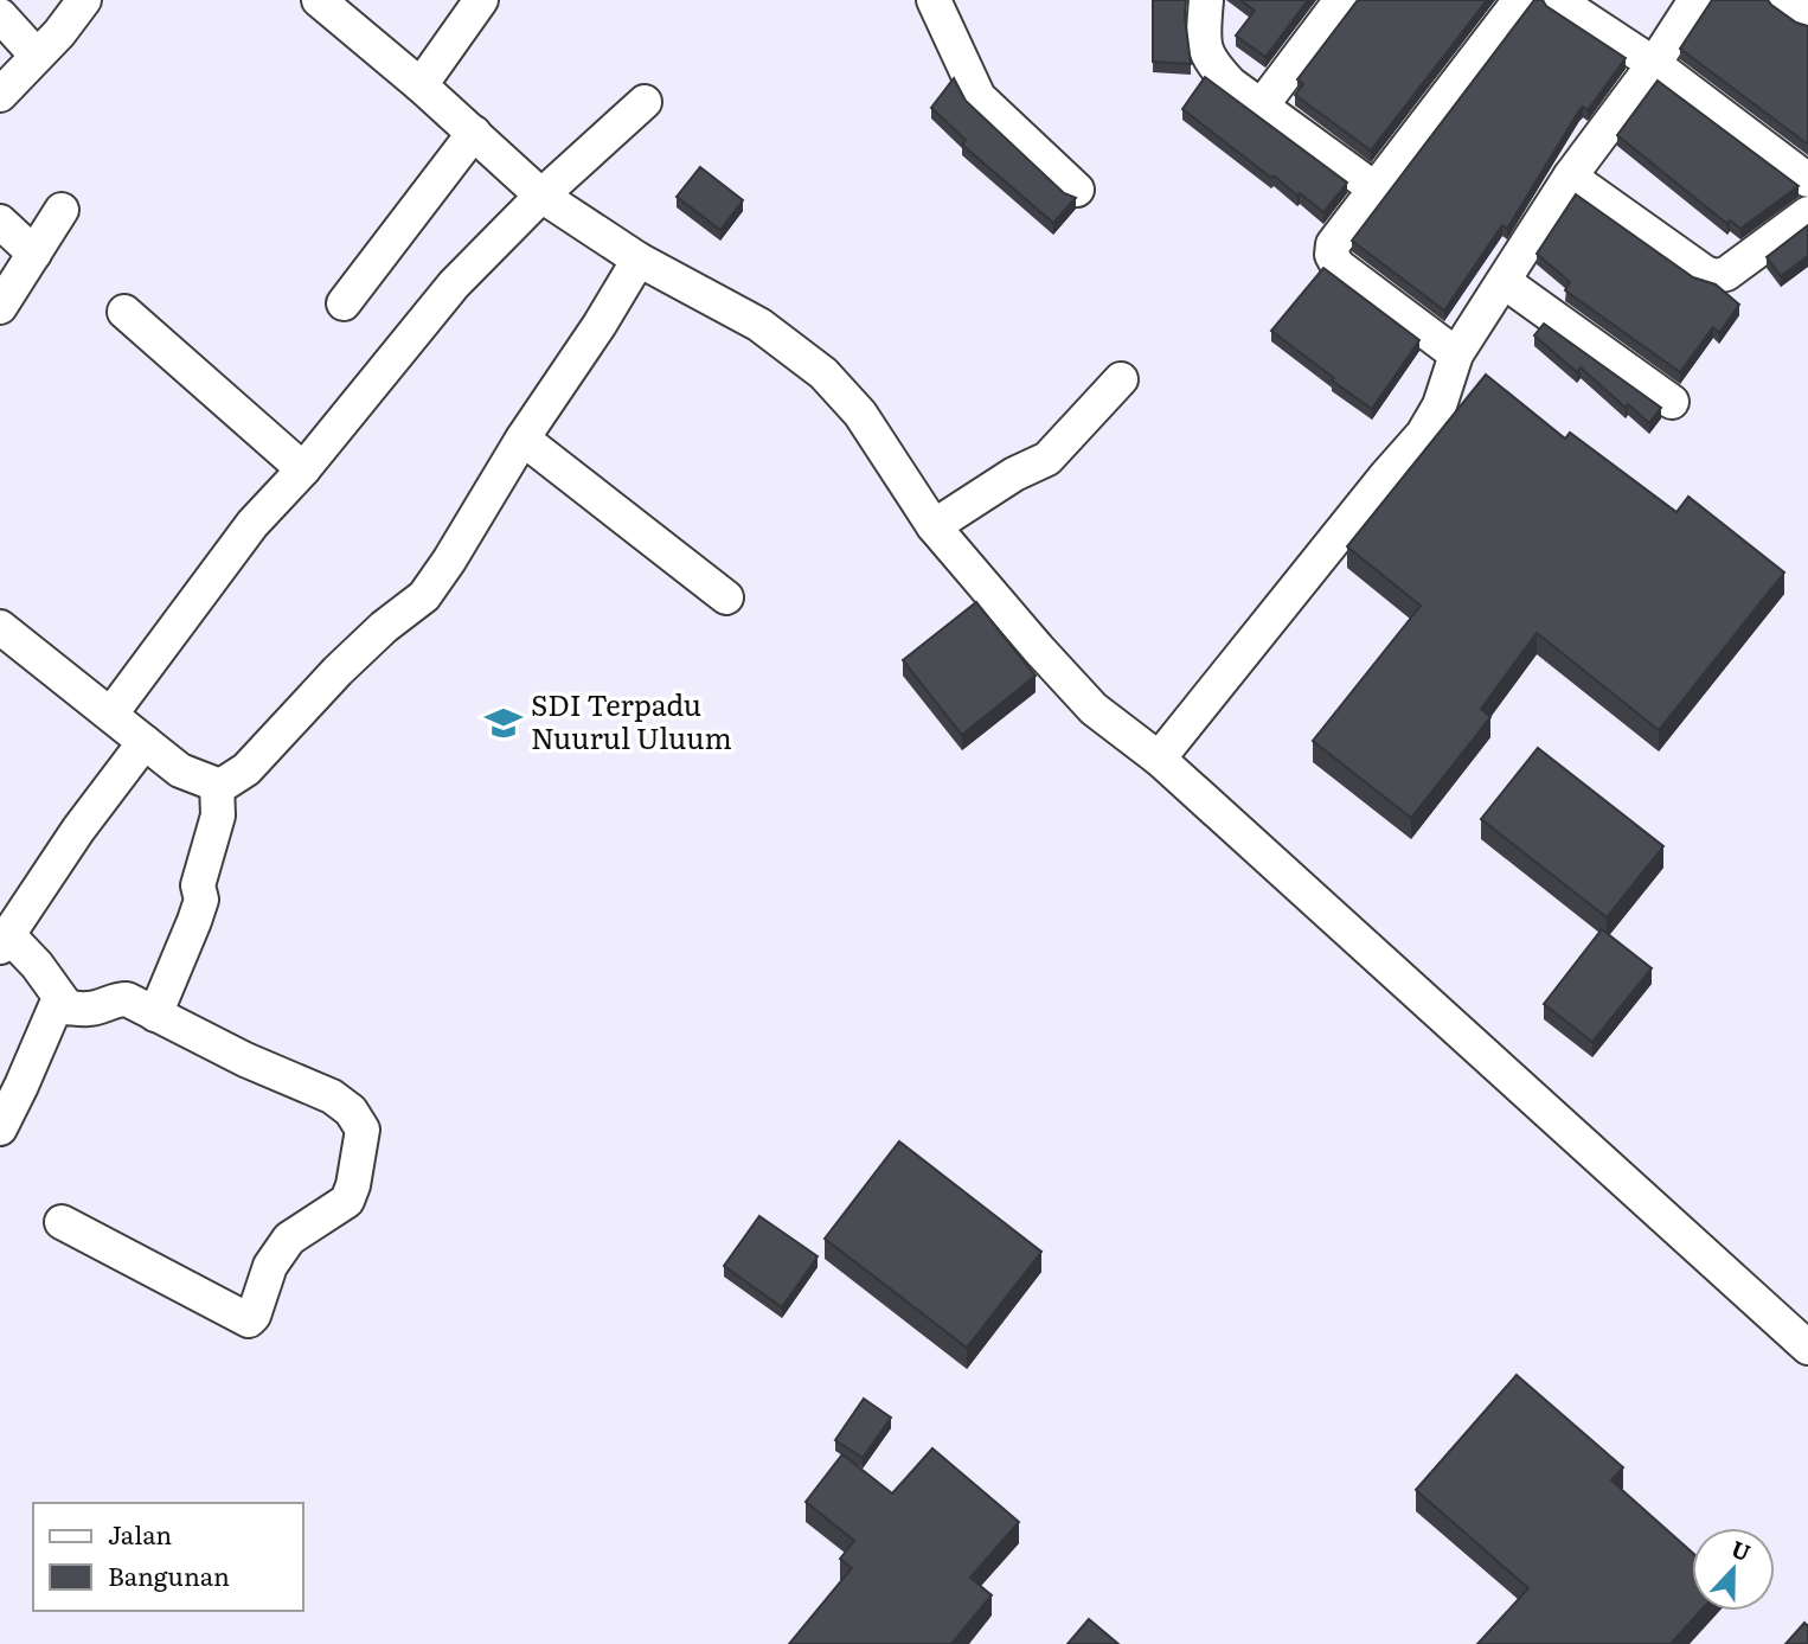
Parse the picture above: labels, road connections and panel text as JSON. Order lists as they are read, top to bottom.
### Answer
{
  "places": {
    "school or university": ["SDI Terpadu Nuurul Uluum"]
  },
  "legend": ["Jalan", "Bangunan"],
  "north": "top"
}
